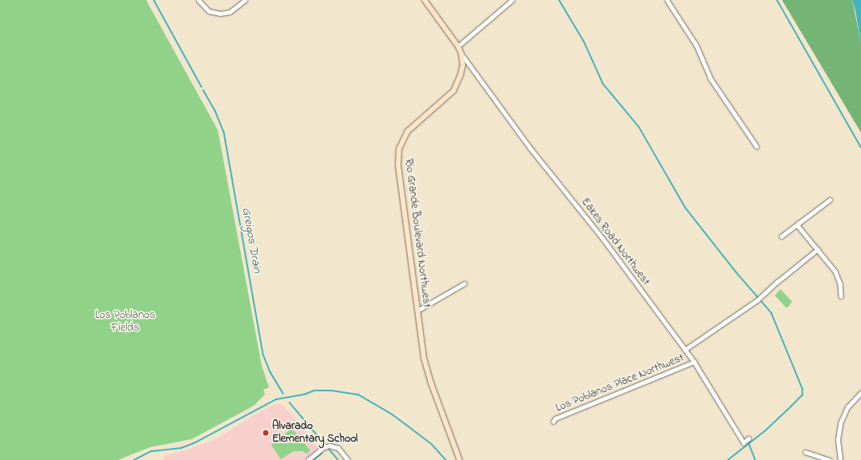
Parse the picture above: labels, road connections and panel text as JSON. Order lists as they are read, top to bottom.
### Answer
{
  "streets": {
    "street": ["Rio Grande Boulevard Northwest", "Eakes Road Northwest", "Los Poblanos Place Northwest"]
  },
  "crossings": [
    ["Rio Grande Boulevard Northwest", "Eakes Road Northwest"],
    ["Eakes Road Northwest", "Los Poblanos Place Northwest"]
  ],
  "water": ["Greigos Drain"],
  "parks": ["Los Poblanos Fields"],
  "places": ["Alvarado Elementary School"]
}
